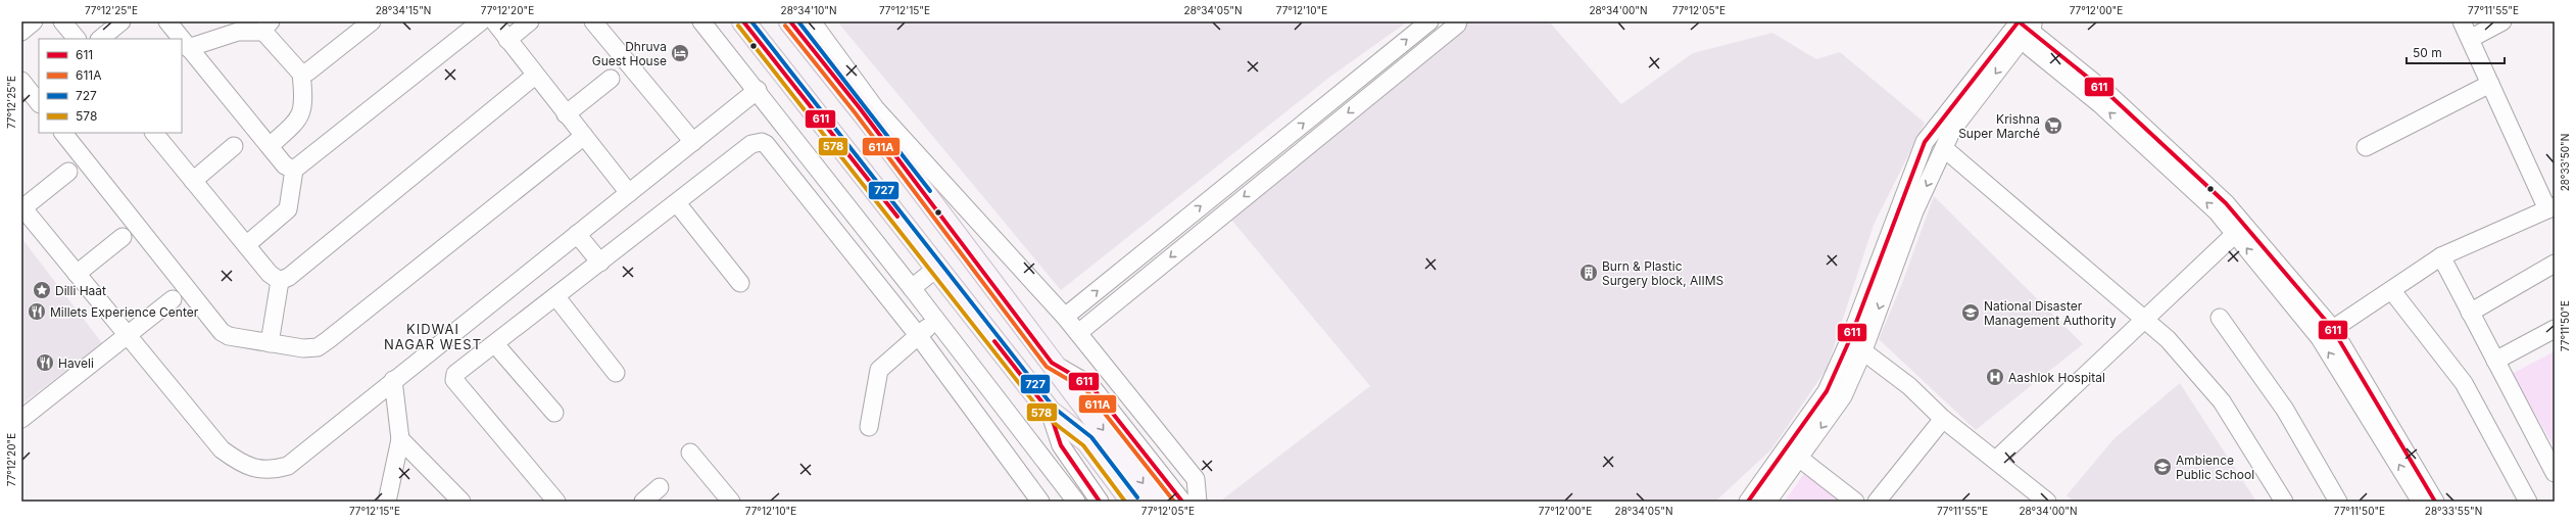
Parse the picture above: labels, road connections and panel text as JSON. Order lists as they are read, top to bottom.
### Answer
{
  "districts": ["KIDWAI NAGAR WEST"],
  "places": {
    "hotel": ["Dhruva Guest House"],
    "supermarket": ["Krishna Super Marché"],
    "building": ["Burn & Plastic Surgery block, AIIMS"],
    "place": ["Dilli Haat"],
    "restaurant": ["Millets Experience Center", "Haveli"],
    "school or university": ["National Disaster Management Authority", "Ambience Public School"],
    "hospital": ["Aashlok Hospital"]
  },
  "lines": [
    "transit line 611",
    "transit line 727",
    "transit line 611A",
    "transit line 578"
  ],
  "legend": [
    "611",
    "611A",
    "727",
    "578"
  ],
  "scale_bar": "50 m",
  "coordinates": [
    "77°12'25\"E",
    "28°34'15\"N",
    "77°12'20\"E",
    "28°34'10\"N",
    "77°12'15\"E",
    "28°34'05\"N",
    "77°12'10\"E",
    "28°34'00\"N",
    "77°12'05\"E",
    "77°12'00\"E",
    "77°11'55\"E",
    "28°33'50\"N",
    "77°11'50\"E",
    "28°33'55\"N"
  ]
}
